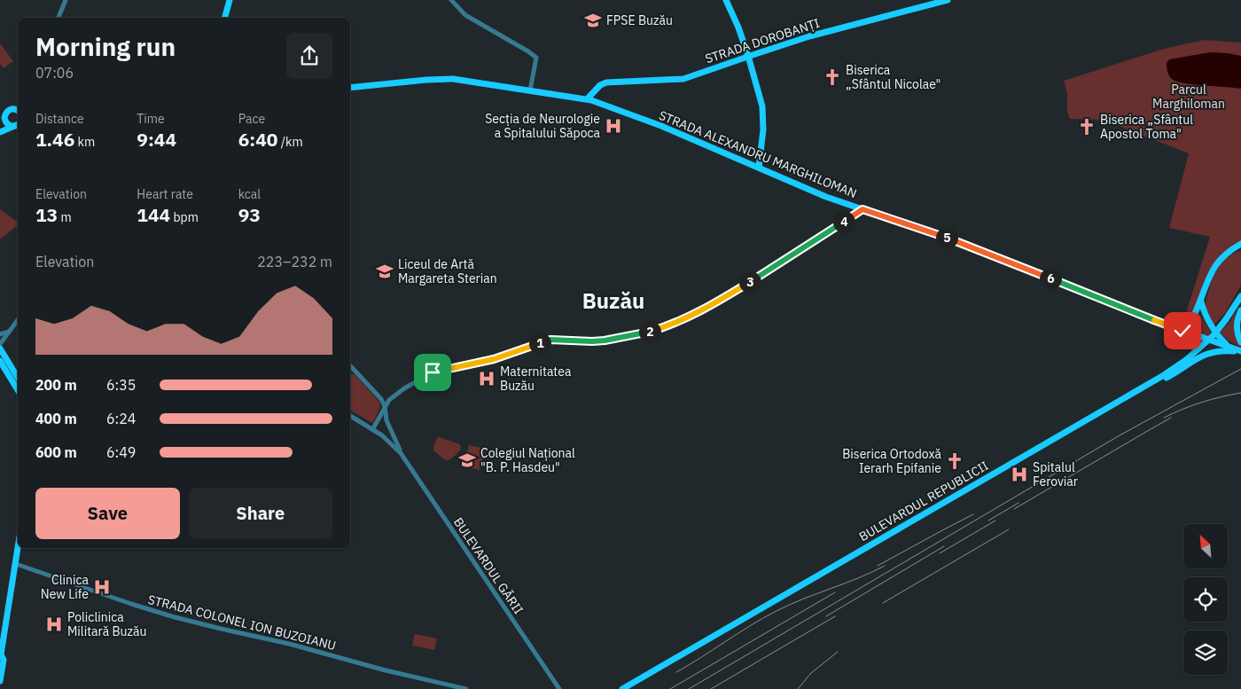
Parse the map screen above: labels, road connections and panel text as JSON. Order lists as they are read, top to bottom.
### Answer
{
  "streets": {
    "main road": ["STRADA DOROBANȚI", "STRADA ALEXANDRU MARGHILOMAN", "BULEVARDUL REPUBLICII"],
    "street": ["BULEVARDUL GĂRII", "STRADA COLONEL ION BUZOIANU"]
  },
  "crossings": [
    ["STRADA DOROBANȚI", "STRADA ALEXANDRU MARGHILOMAN"]
  ],
  "districts": ["Buzău"],
  "parks": ["Parcul Marghiloman"],
  "places": {
    "school or university": ["FPSE Buzău", "Liceul de Artă Margareta Sterian", "Colegiul Național \"B. P. Hasdeu\""],
    "church": ["Biserica „Sfântul Nicolae\"", "Biserica „Sfântul Apostol Toma\"", "Biserica Ortodoxă Ierarh Epifanie"],
    "hospital": [
      "Secția de Neurologie a Spitalului Săpoca",
      "Maternitatea Buzău",
      "Spitalul Feroviar",
      "Clinica New Life",
      "Policlinica Militară Buzău"
    ]
  },
  "north": "top left",
  "page": {
    "heading": ["Morning run", "07:06"],
    "stats": [
      ["Distance", "1.46 km"],
      ["Time", "9:44"],
      ["Pace", "6:40 /km"],
      ["Elevation", "13 m"],
      ["Heart rate", "144 bpm"],
      ["kcal", "93"]
    ],
    "pins": [
      "4",
      "5",
      "6",
      "3",
      "2",
      "1"
    ],
    "chart": ["Elevation", "223–232 m"],
    "list": [
      {
        "name": "200 m",
        "note": "6:35"
      },
      {
        "name": "400 m",
        "note": "6:24"
      },
      {
        "name": "600 m",
        "note": "6:49"
      }
    ],
    "buttons": ["Save", "Share"]
  }
}
